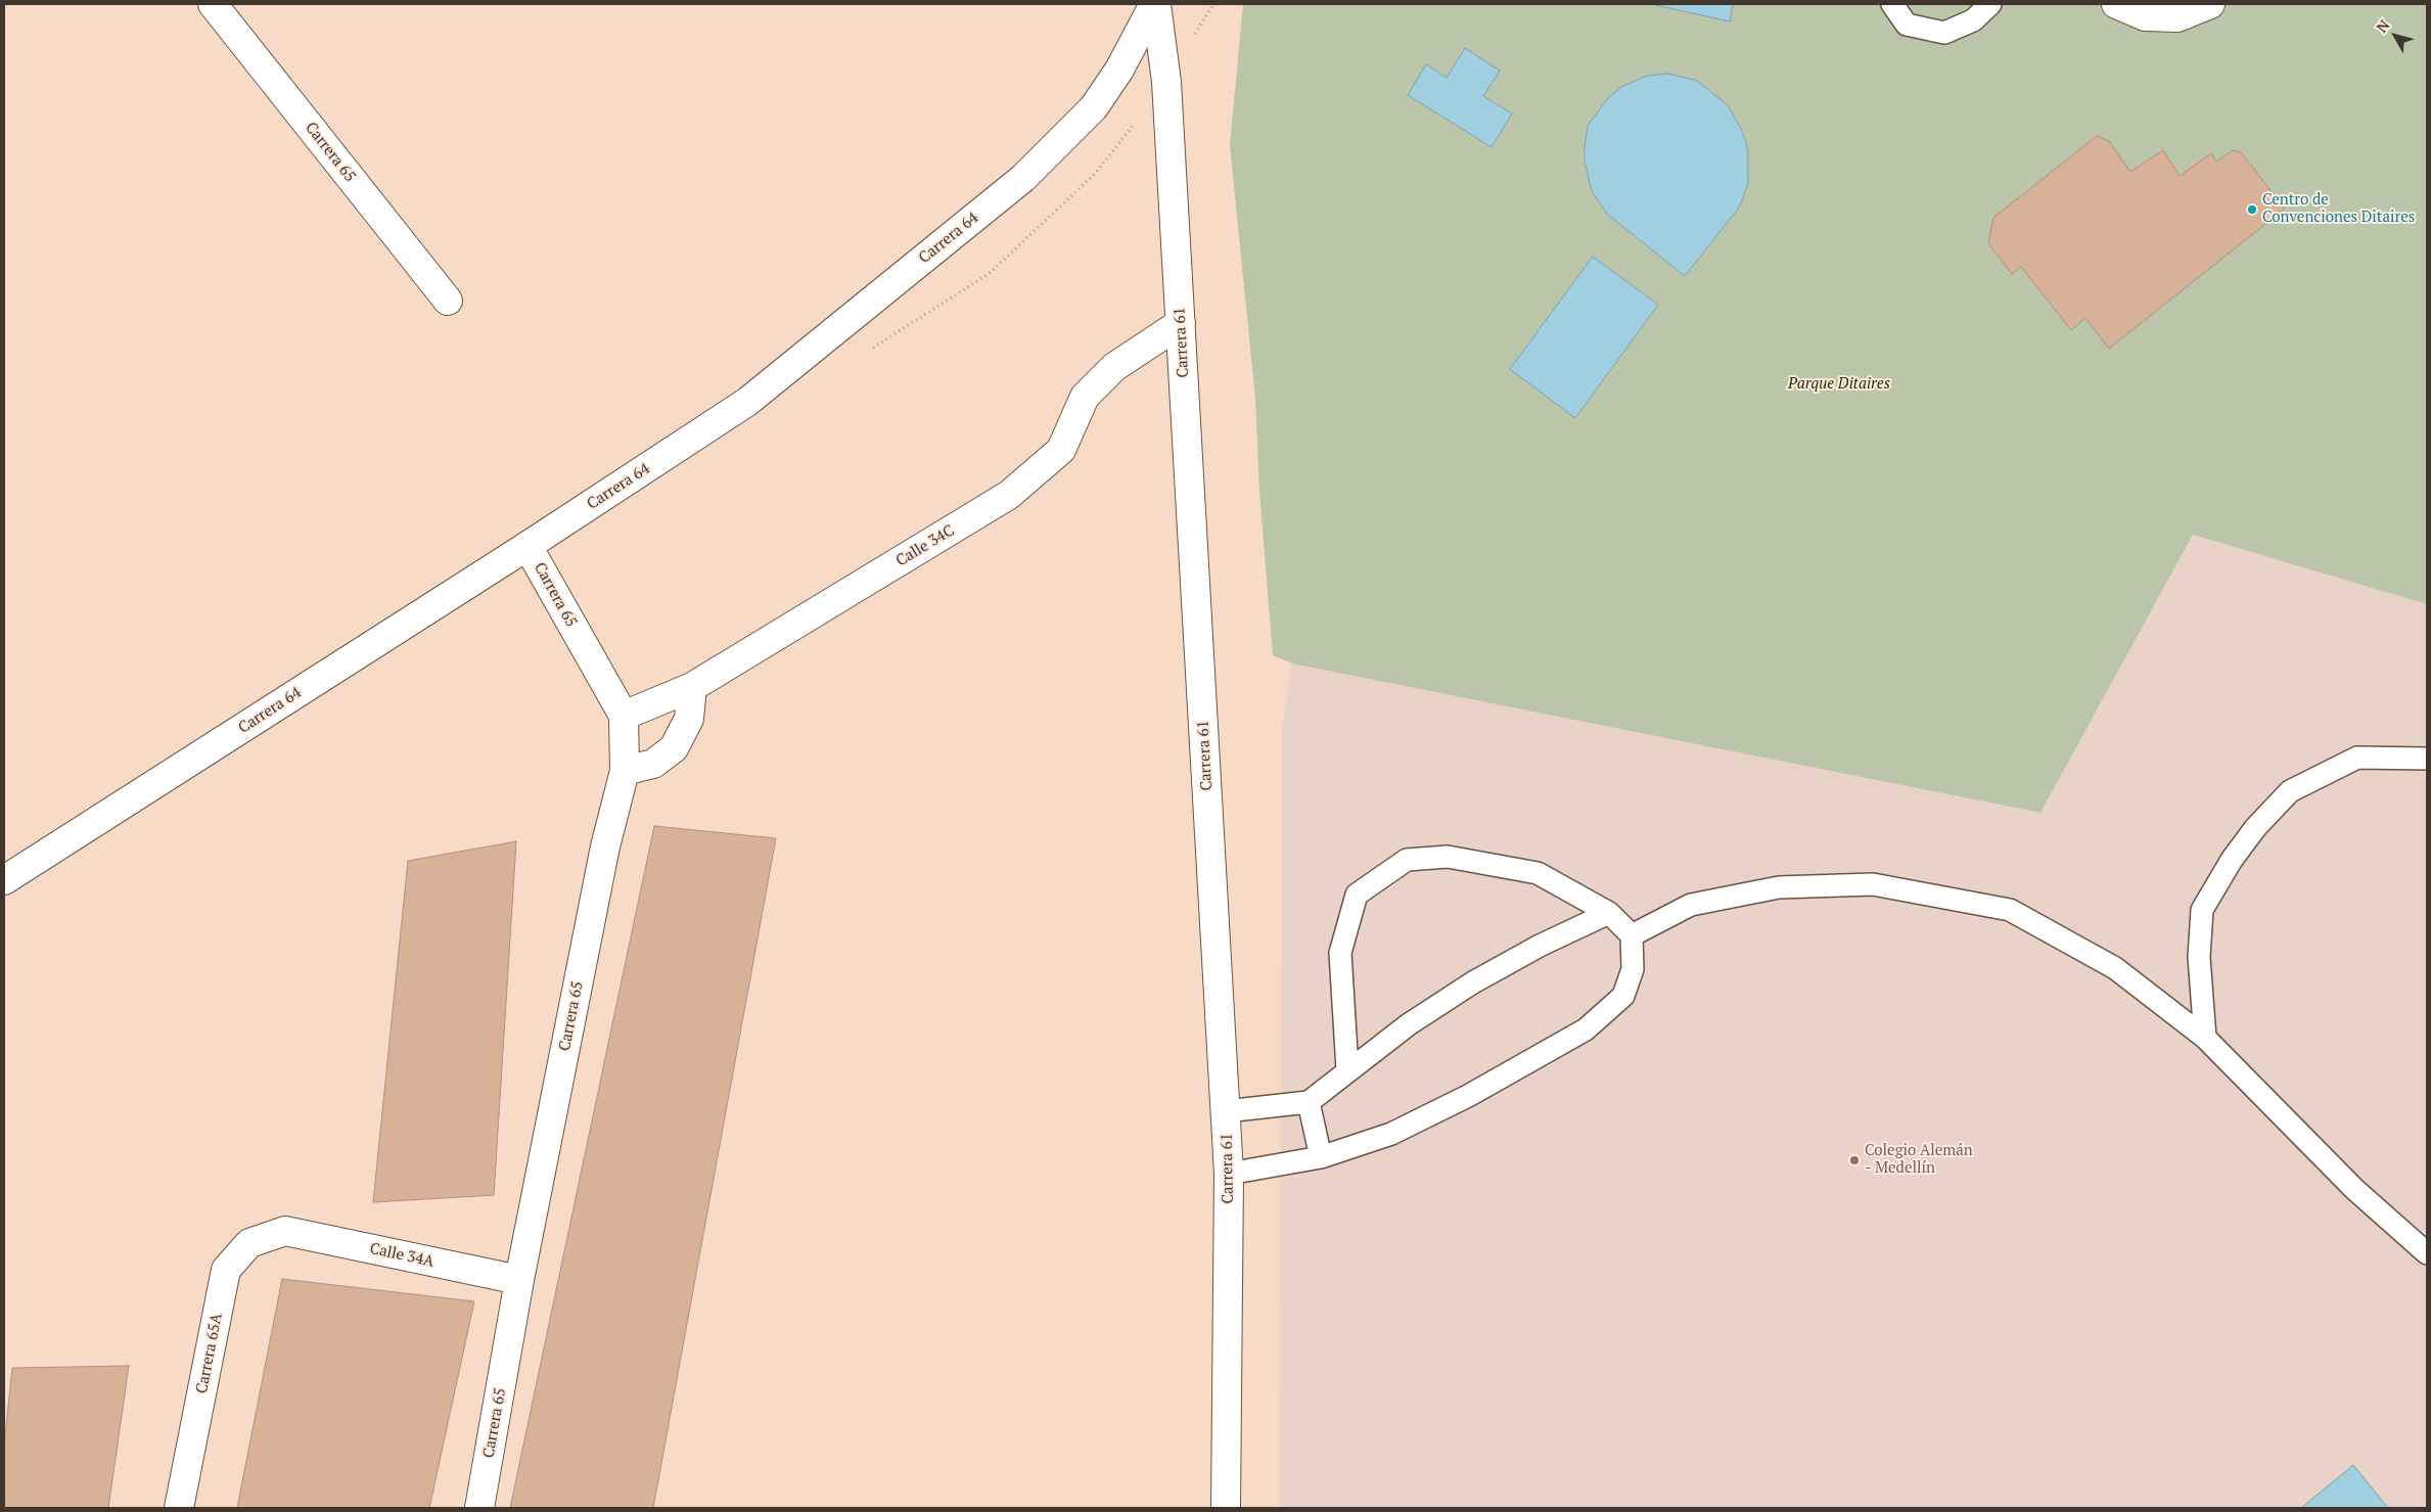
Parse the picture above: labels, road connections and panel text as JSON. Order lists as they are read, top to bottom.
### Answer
{
  "streets": {
    "street": [
      "Carrera 65",
      "Carrera 64",
      "Carrera 61",
      "Calle 34C",
      "Calle 34A",
      "Carrera 65A"
    ]
  },
  "crossings": [
    ["Carrera 65", "Carrera 64"],
    ["Carrera 65", "Calle 34C"],
    ["Carrera 65", "Calle 34A"],
    ["Carrera 64", "Carrera 61"],
    ["Carrera 61", "Calle 34C"],
    ["Calle 34A", "Carrera 65A"]
  ],
  "parks": ["Parque Ditaires"],
  "places": ["Centro de Convenciones Ditaires", "Colegio Alemán - Medellín"],
  "north": "top left"
}
